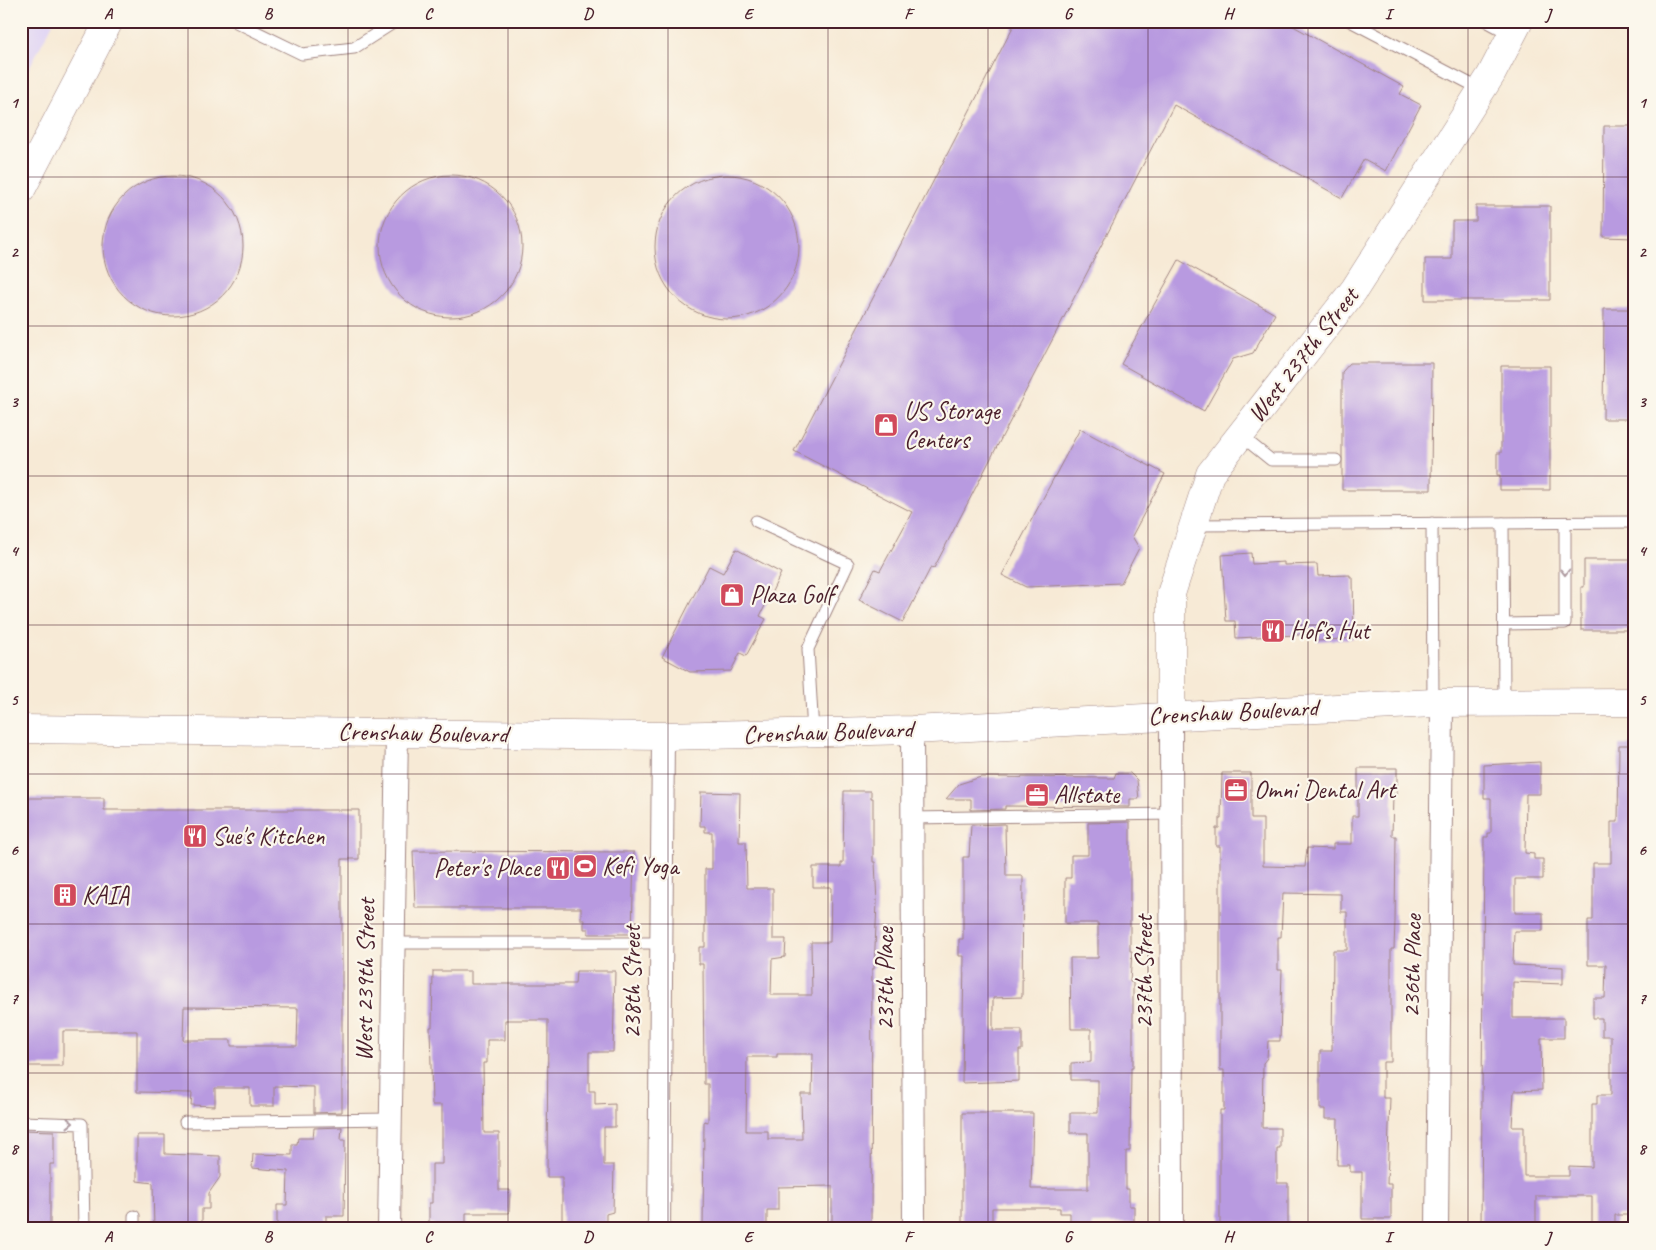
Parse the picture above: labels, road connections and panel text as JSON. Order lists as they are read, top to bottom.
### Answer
{
  "streets": {
    "main road": ["West 237th Street", "Crenshaw Boulevard"],
    "street": [
      "236th Place",
      "237th Street",
      "237th Place",
      "West 239th Street",
      "238th Street"
    ]
  },
  "crossings": [
    ["West 237th Street", "Crenshaw Boulevard"],
    ["West 237th Street", "237th Street"],
    ["Crenshaw Boulevard", "236th Place"],
    ["Crenshaw Boulevard", "237th Street"],
    ["Crenshaw Boulevard", "237th Place"],
    ["Crenshaw Boulevard", "West 239th Street"],
    ["Crenshaw Boulevard", "238th Street"]
  ],
  "places": {
    "shop": ["US Storage Centers", "Plaza Golf"],
    "restaurant": ["Hof's Hut", "Sue's Kitchen", "Peter's Place"],
    "office": ["Omni Dental Art", "Allstate"],
    "sports": ["Kefi Yoga"],
    "building": ["KAIA"]
  },
  "grid": {
    "columns": [
      "A",
      "B",
      "C",
      "D",
      "E",
      "F",
      "G",
      "H",
      "I",
      "J"
    ],
    "rows": [
      "1",
      "2",
      "3",
      "4",
      "5",
      "6",
      "7",
      "8"
    ]
  }
}
